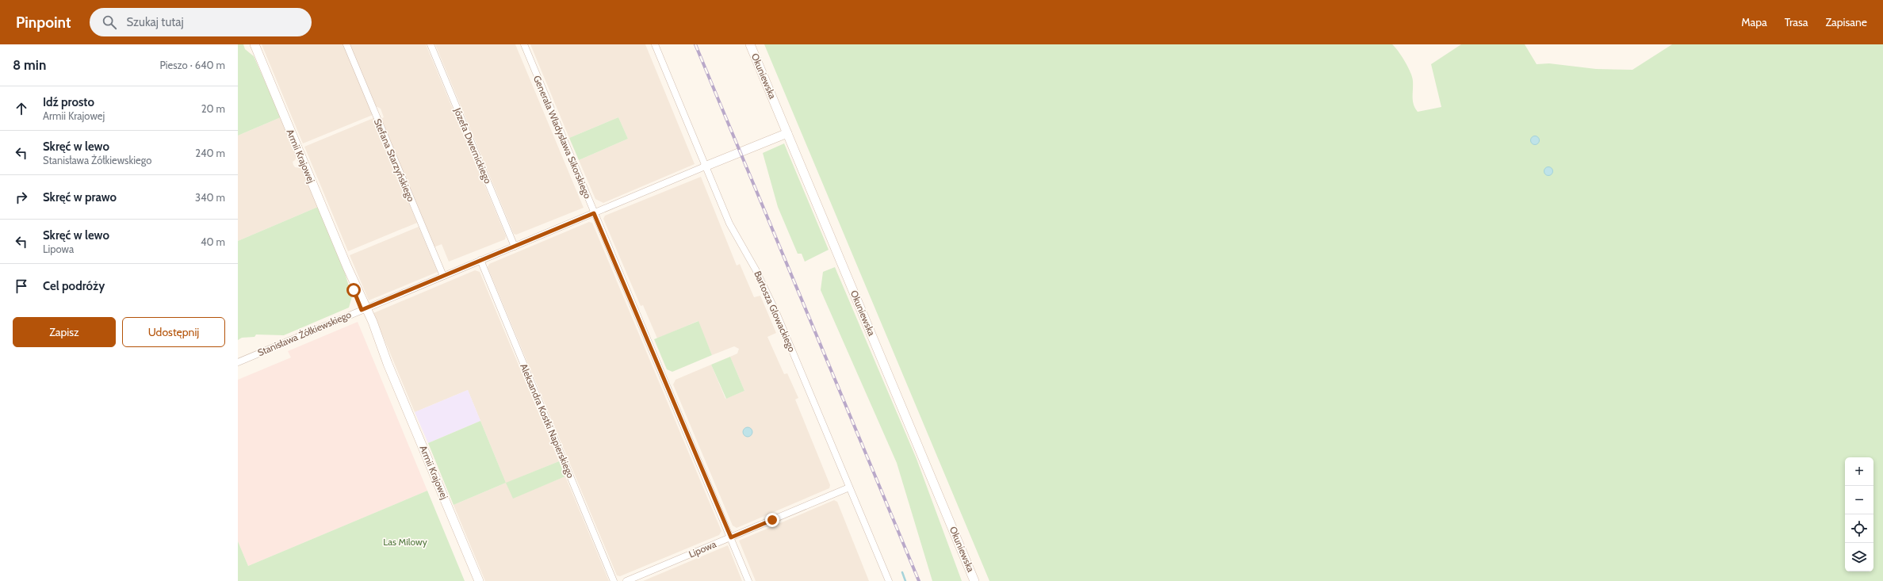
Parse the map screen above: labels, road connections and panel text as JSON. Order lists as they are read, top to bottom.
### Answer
{
  "streets": {
    "street": [
      "Okuniewska",
      "Generała Władysława Sikorskiego",
      "Józefa Dwernickiego",
      "Armii Krajowej",
      "Stefana Starzyńskiego",
      "Bartosza Głowackiego",
      "Stanisława Żółkiewskiego",
      "Aleksandra Kostki Napierskiego",
      "Lipowa"
    ]
  },
  "crossings": [
    ["Generała Władysława Sikorskiego", "Stanisława Żółkiewskiego"],
    ["Generała Władysława Sikorskiego", "Lipowa"],
    ["Józefa Dwernickiego", "Stanisława Żółkiewskiego"],
    ["Armii Krajowej", "Stanisława Żółkiewskiego"],
    ["Stefana Starzyńskiego", "Stanisława Żółkiewskiego"],
    ["Bartosza Głowackiego", "Stanisława Żółkiewskiego"],
    ["Bartosza Głowackiego", "Lipowa"],
    ["Stanisława Żółkiewskiego", "Aleksandra Kostki Napierskiego"]
  ],
  "parks": ["Las Milowy"],
  "page": {
    "header": "Pinpoint",
    "search": "Szukaj tutaj",
    "nav": ["Mapa", "Trasa", "Zapisane"],
    "heading": ["8 min", "Pieszo · 640 m"],
    "list": [
      ["Idź prosto", "Armii Krajowej", "20 m"],
      ["Skręć w lewo", "Stanisława Żółkiewskiego", "240 m"],
      ["Skręć w prawo", "340 m"],
      ["Skręć w lewo", "Lipowa", "40 m"],
      "Cel podróży"
    ],
    "buttons": ["Zapisz", "Udostępnij"],
    "map_buttons": ["+", "−"]
  }
}
